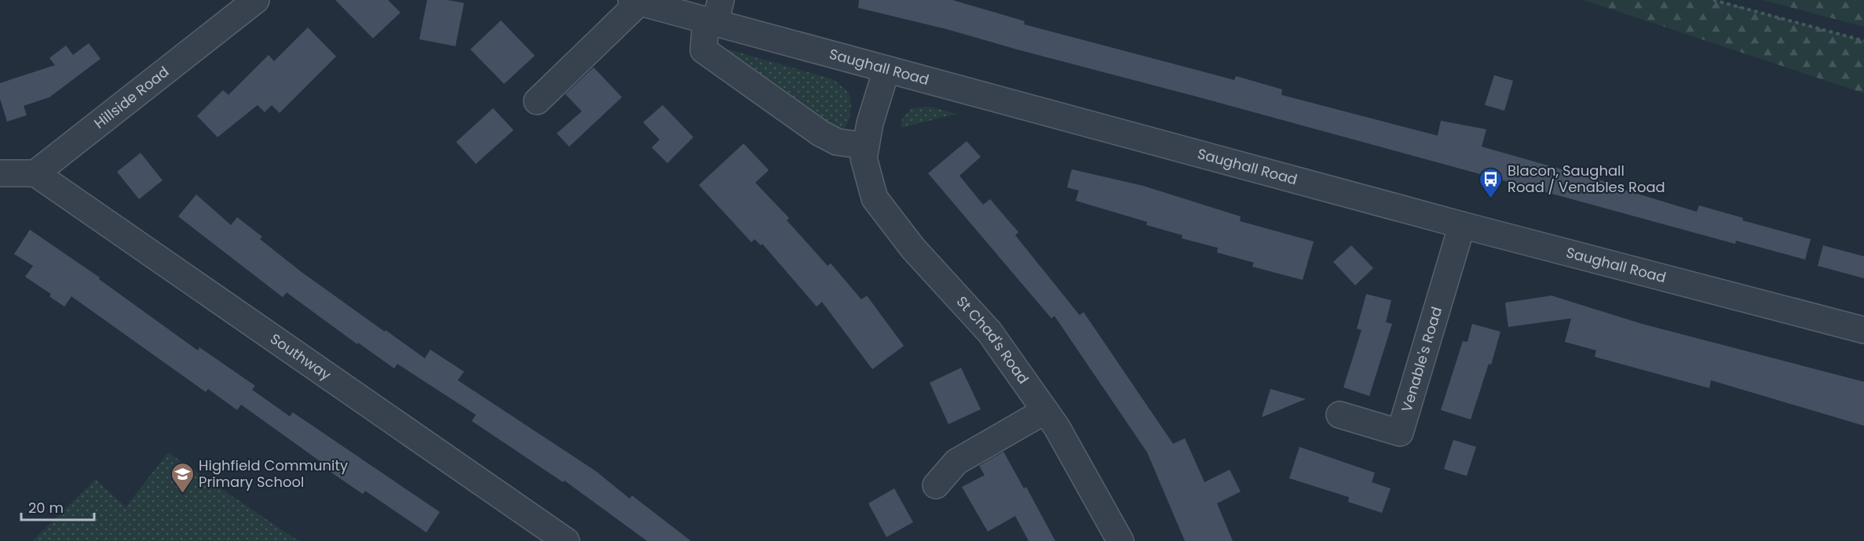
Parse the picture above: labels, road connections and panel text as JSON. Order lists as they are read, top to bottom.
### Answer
{
  "streets": {
    "street": [
      "Saughall Road",
      "Hillside Road",
      "St Chad's Road",
      "Southway",
      "Venable's Road"
    ]
  },
  "crossings": [
    ["Saughall Road", "St Chad's Road"],
    ["Saughall Road", "Venable's Road"],
    ["Hillside Road", "Southway"]
  ],
  "places": {
    "bus stop": ["Blacon, Saughall Road / Venables Road"],
    "school or university": ["Highfield Community Primary School"]
  },
  "scale_bar": "20 m"
}
